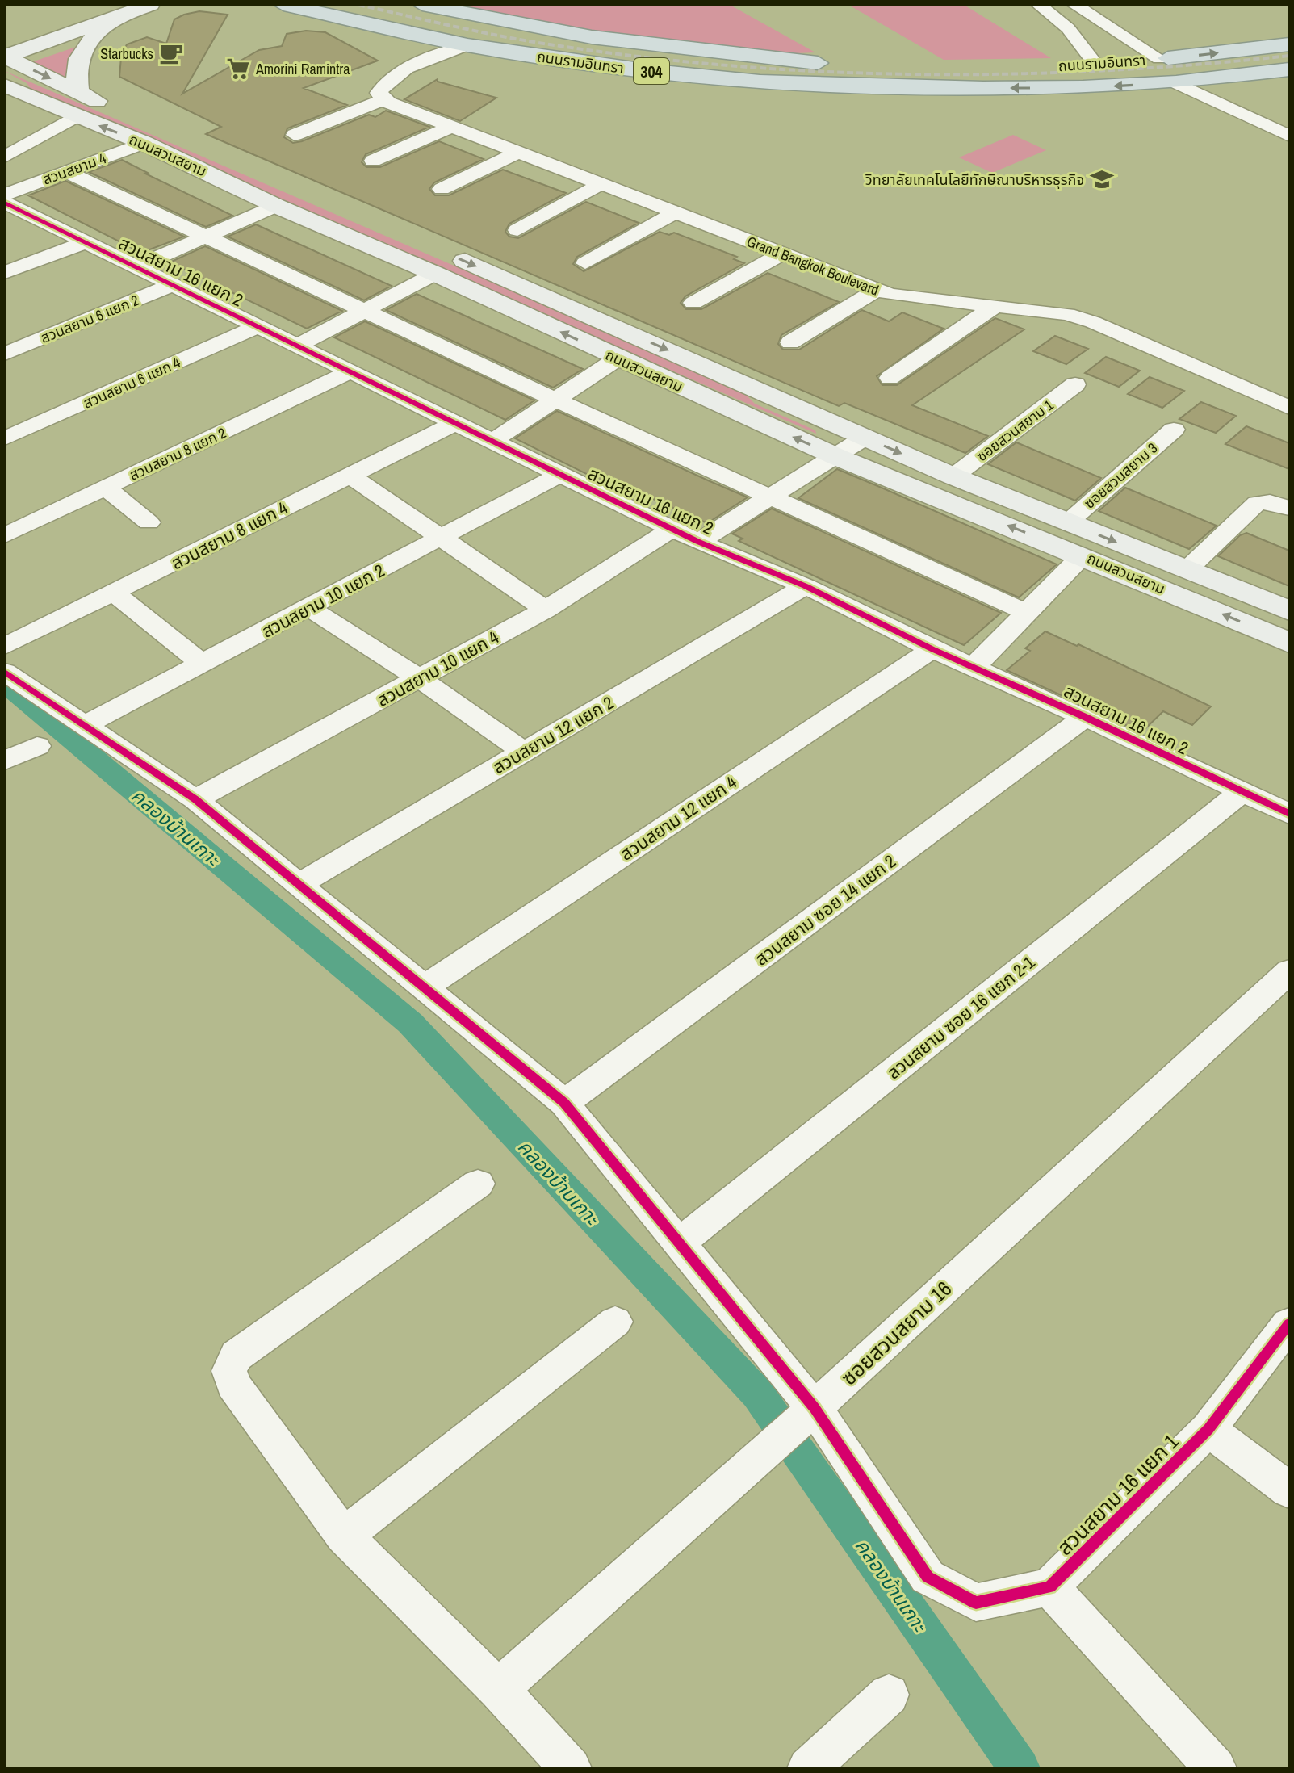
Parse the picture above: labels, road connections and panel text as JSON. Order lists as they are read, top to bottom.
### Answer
{
  "streets": {
    "highway": ["ถนนรามอินทรา", "304"],
    "street": [
      "ถนนสวนสยาม",
      "สวนสยาม 4",
      "Grand Bangkok Boulevard",
      "สวนสยาม 16 แยก 2",
      "สวนสยาม 6 แยก 2",
      "สวนสยาม 6 แยก 4",
      "ซอยสวนสยาม 1",
      "สวนสยาม 8 แยก 2",
      "ซอยสวนสยาม 3",
      "สวนสยาม 8 แยก 4",
      "สวนสยาม 10 แยก 2",
      "สวนสยาม 10 แยก 4",
      "สวนสยาม 12 แยก 2",
      "สวนสยาม 12 แยก 4",
      "สวนสยาม ซอย 14 แยก 2",
      "สวนสยาม ซอย 16 แยก 2-1",
      "ซอยสวนสยาม 16",
      "สวนสยาม 16 แยก 1"
    ]
  },
  "crossings": [
    ["ถนนสวนสยาม", "สวนสยาม 4"],
    ["ถนนสวนสยาม", "ซอยสวนสยาม 1"],
    ["ถนนสวนสยาม", "ซอยสวนสยาม 3"],
    ["สวนสยาม 16 แยก 2", "สวนสยาม 6 แยก 2"],
    ["สวนสยาม 16 แยก 2", "สวนสยาม 6 แยก 4"],
    ["สวนสยาม 16 แยก 2", "สวนสยาม 8 แยก 2"],
    ["สวนสยาม 16 แยก 2", "สวนสยาม 8 แยก 4"],
    ["สวนสยาม 16 แยก 2", "สวนสยาม 10 แยก 2"],
    ["สวนสยาม 16 แยก 2", "สวนสยาม 10 แยก 4"],
    ["สวนสยาม 16 แยก 2", "สวนสยาม 12 แยก 2"],
    ["สวนสยาม 16 แยก 2", "สวนสยาม 12 แยก 4"],
    ["สวนสยาม 16 แยก 2", "สวนสยาม ซอย 14 แยก 2"],
    ["สวนสยาม 16 แยก 2", "สวนสยาม ซอย 16 แยก 2-1"]
  ],
  "water": ["คลองบ้านเกาะ"],
  "places": {
    "cafe": ["Starbucks"],
    "supermarket": ["Amorini Ramintra"],
    "school or university": ["วิทยาลัยเทคโนโลยีทักษิณาบริหารธุรกิจ"]
  }
}
